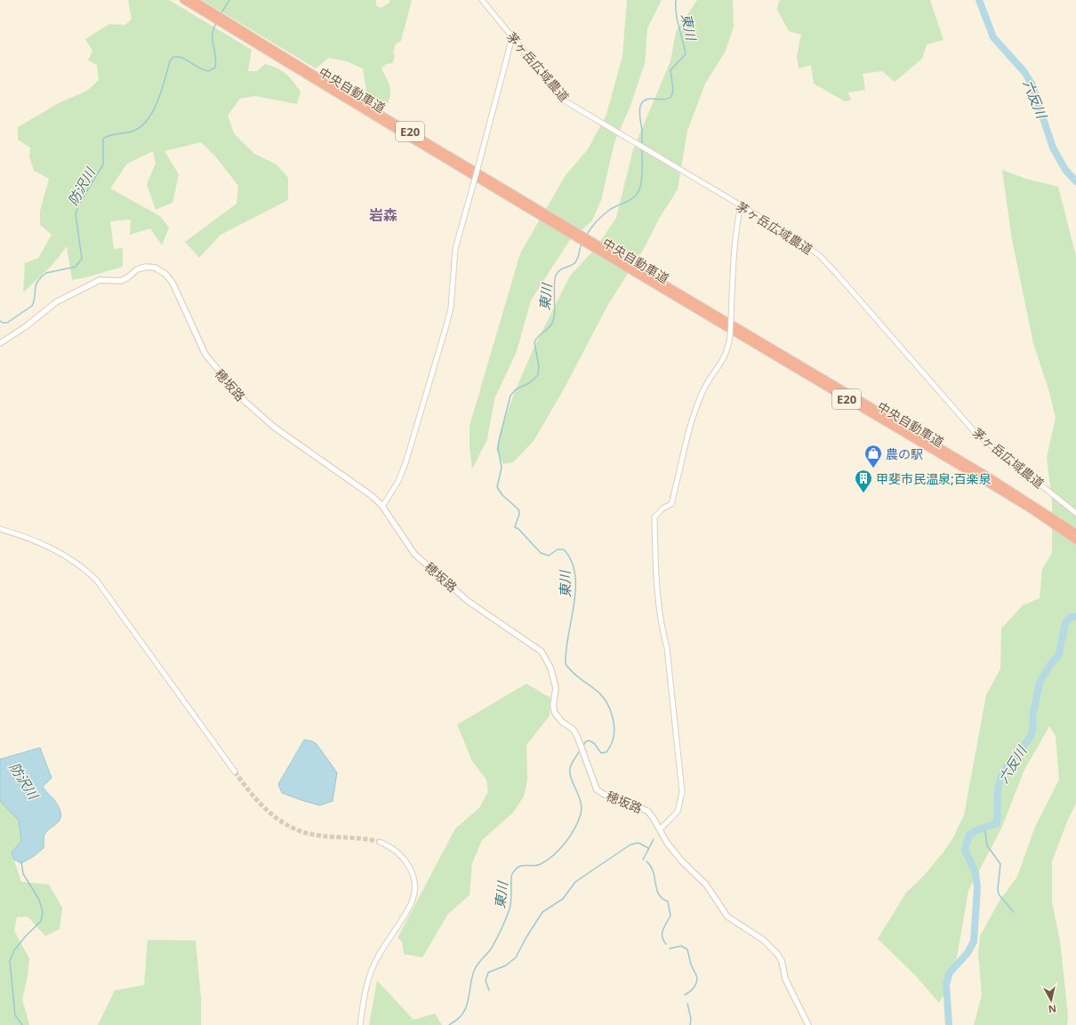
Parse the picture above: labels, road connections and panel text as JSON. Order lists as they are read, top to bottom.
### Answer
{
  "streets": {
    "highway": ["中央自動車道", "E20"],
    "main road": ["穂坂路"],
    "street": ["茅ヶ岳広域農道"]
  },
  "districts": ["岩森"],
  "water": ["東川", "六反川", "防沢川"],
  "places": {
    "shop": ["農の駅"],
    "building": ["甲斐市民温泉;百楽泉"]
  },
  "north": "bottom"
}
